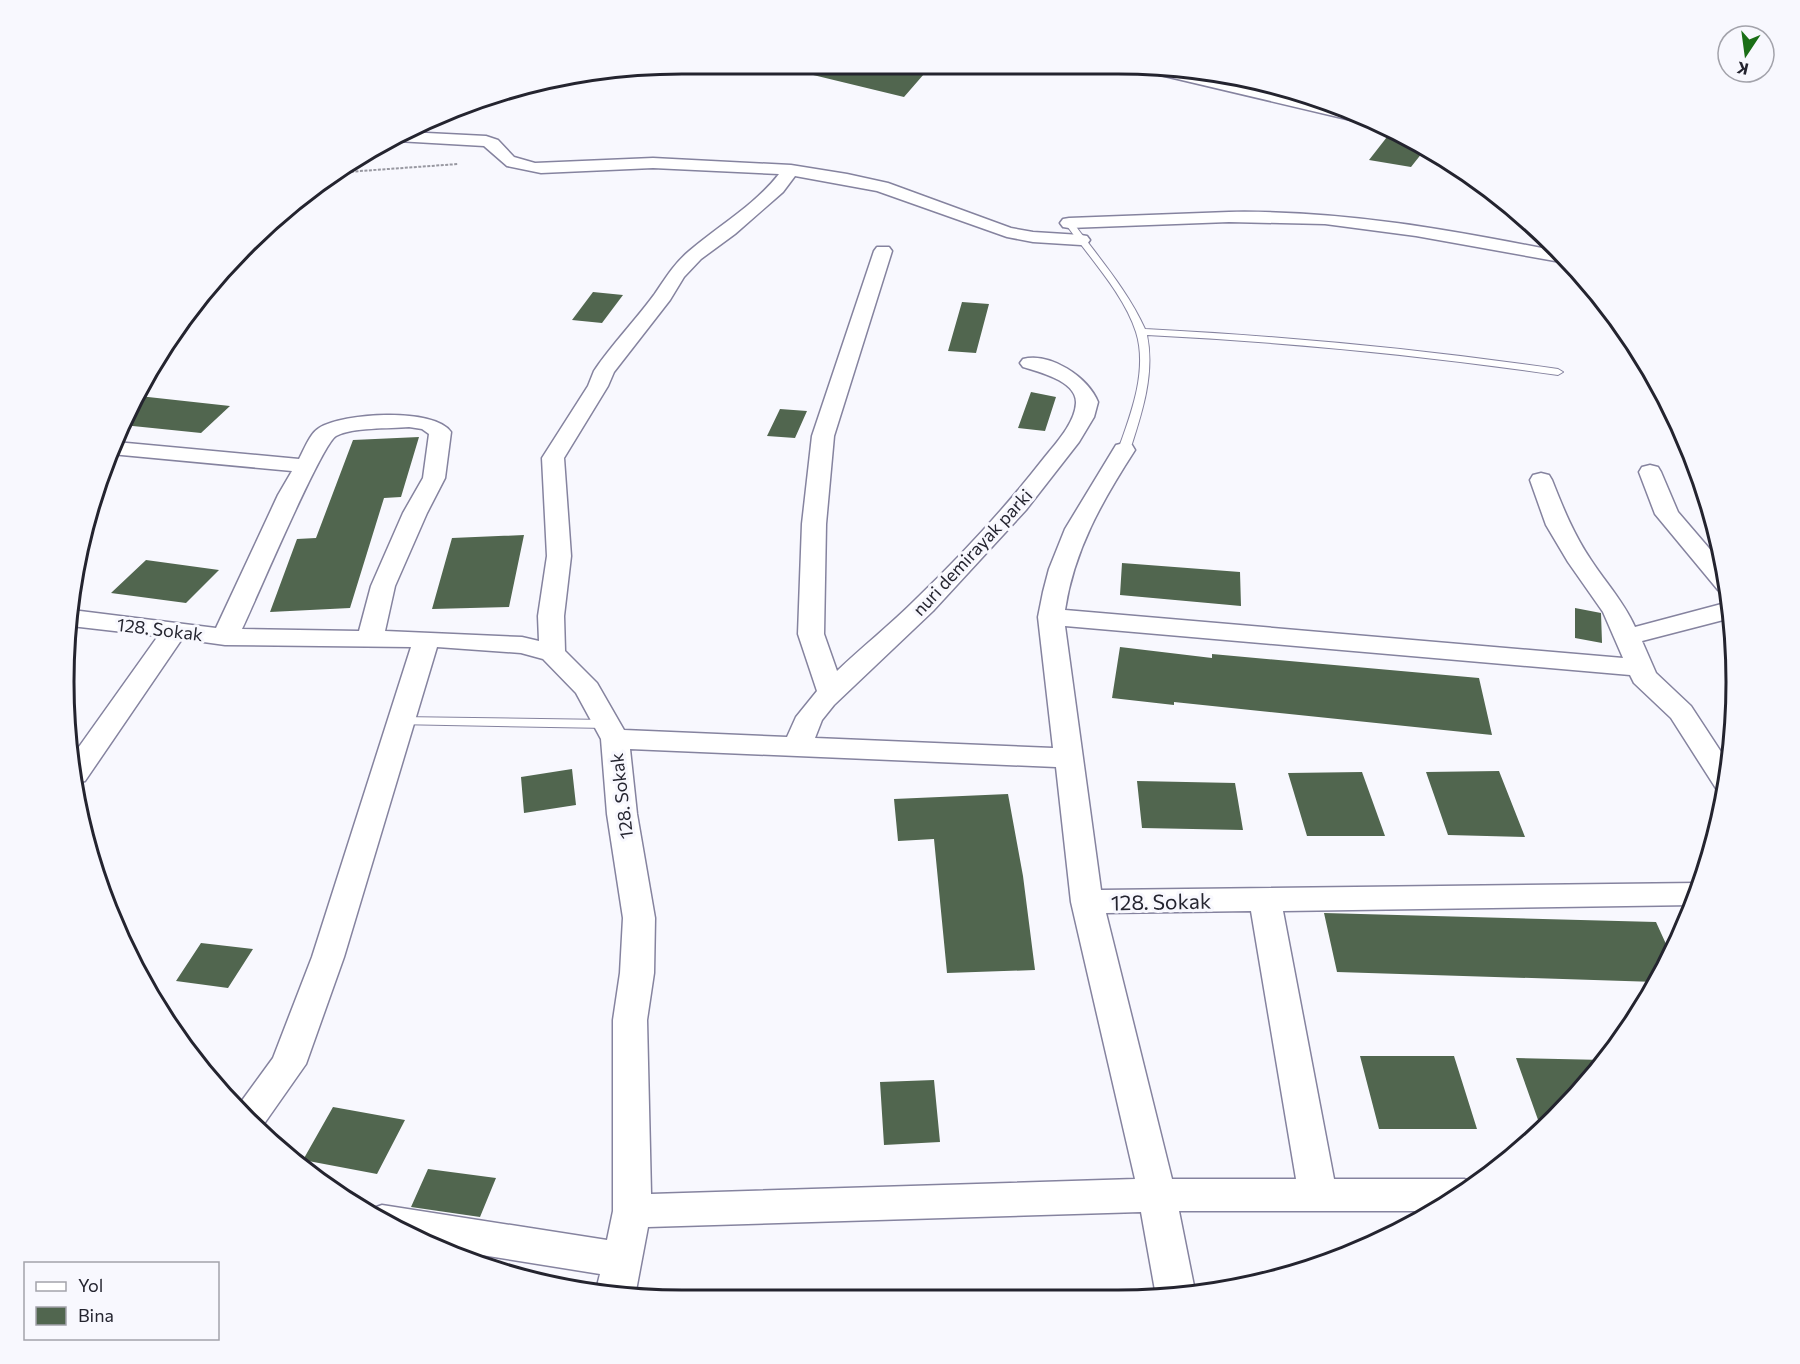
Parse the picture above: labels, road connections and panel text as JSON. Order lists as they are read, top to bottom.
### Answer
{
  "streets": {
    "street": ["nuri demirayak parki", "128. Sokak"]
  },
  "legend": ["Yol", "Bina"],
  "north": "bottom"
}
